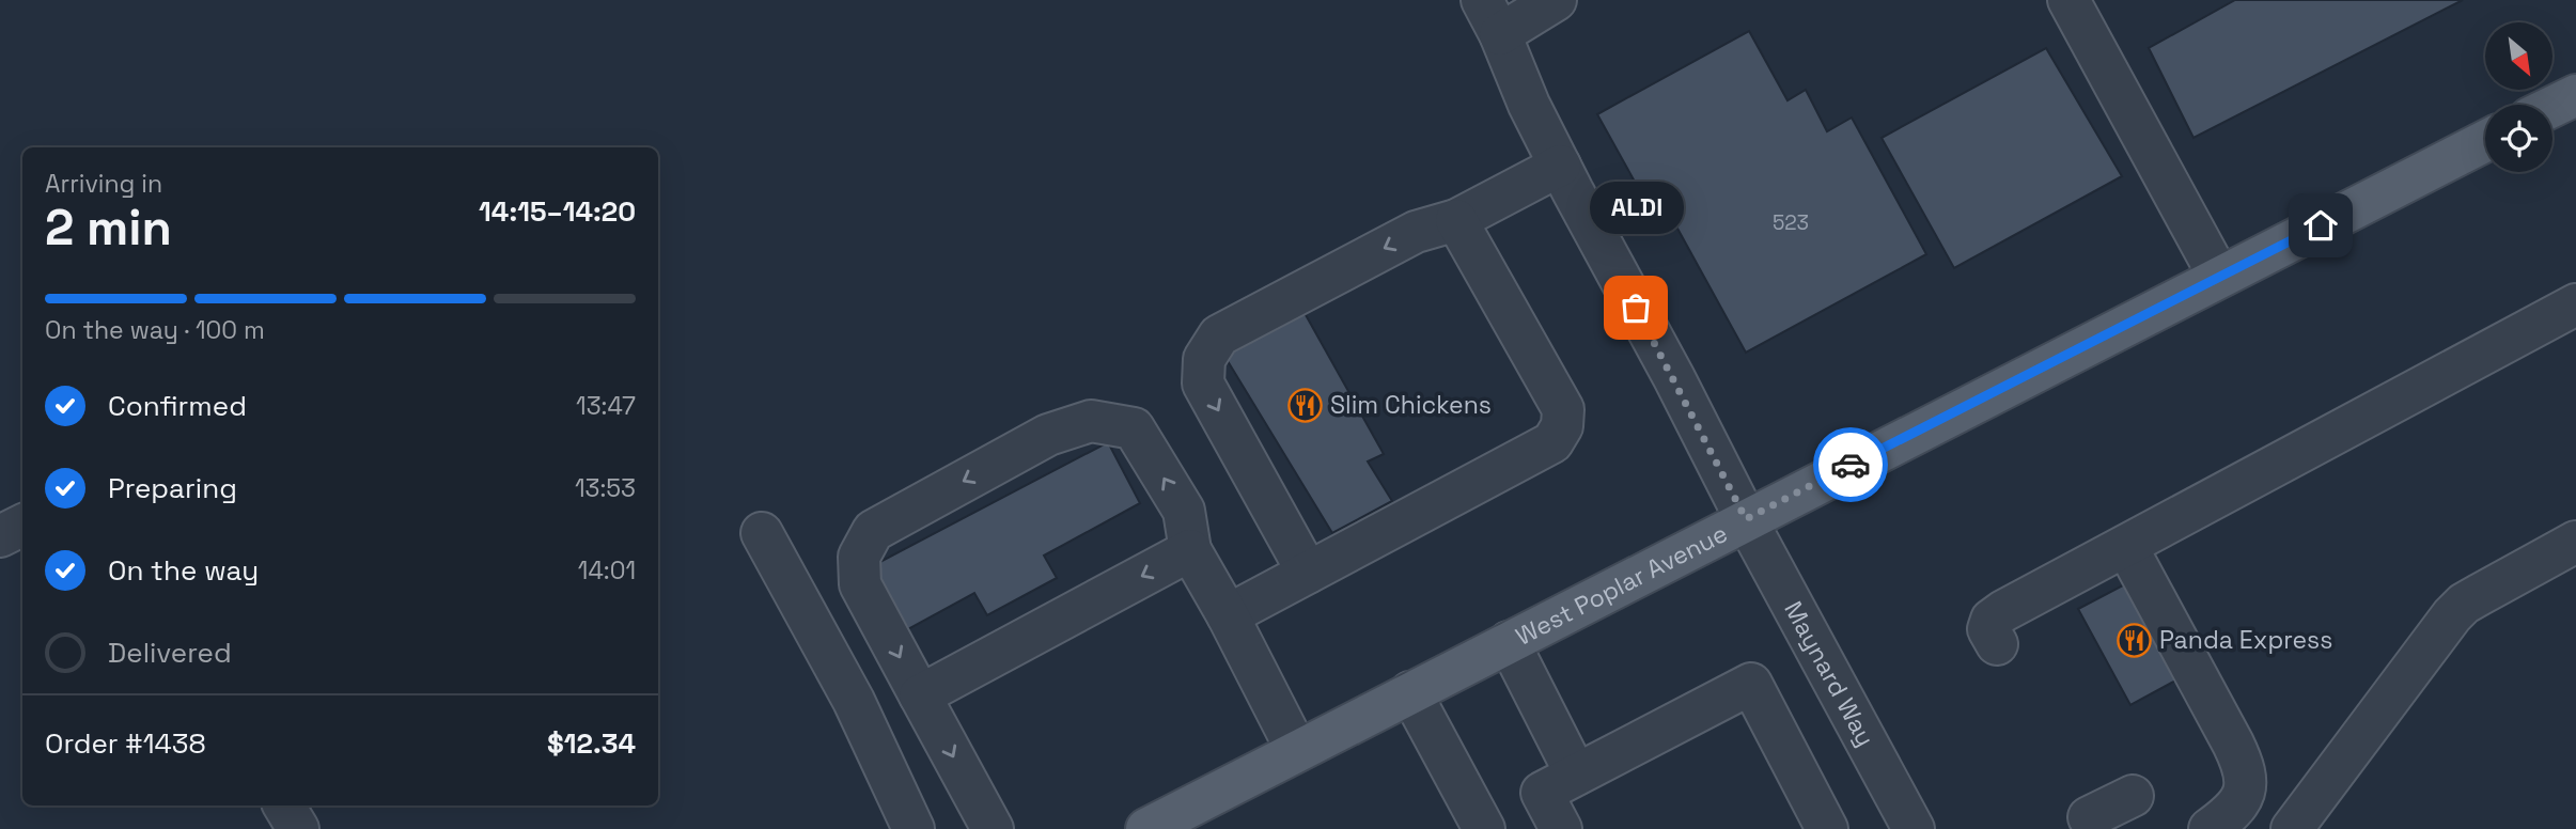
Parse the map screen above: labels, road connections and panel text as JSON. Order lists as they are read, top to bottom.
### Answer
{
  "streets": {
    "main road": ["West Poplar Avenue"],
    "street": ["Maynard Way"]
  },
  "crossings": [
    ["West Poplar Avenue", "Maynard Way"]
  ],
  "places": {
    "other": ["ALDI"],
    "restaurant": ["Slim Chickens", "Panda Express"]
  },
  "house_numbers": ["523"],
  "north": "bottom right",
  "page": {
    "heading": ["2 min", "Arriving in", "14:15–14:20"],
    "panel": ["Order #1438", "$12.34"],
    "bubble": "ALDI",
    "bar": "On the way · 100 m",
    "list": [
      ["Confirmed", "13:47"],
      ["Preparing", "13:53"],
      ["On the way", "14:01"],
      "Delivered"
    ]
  }
}
